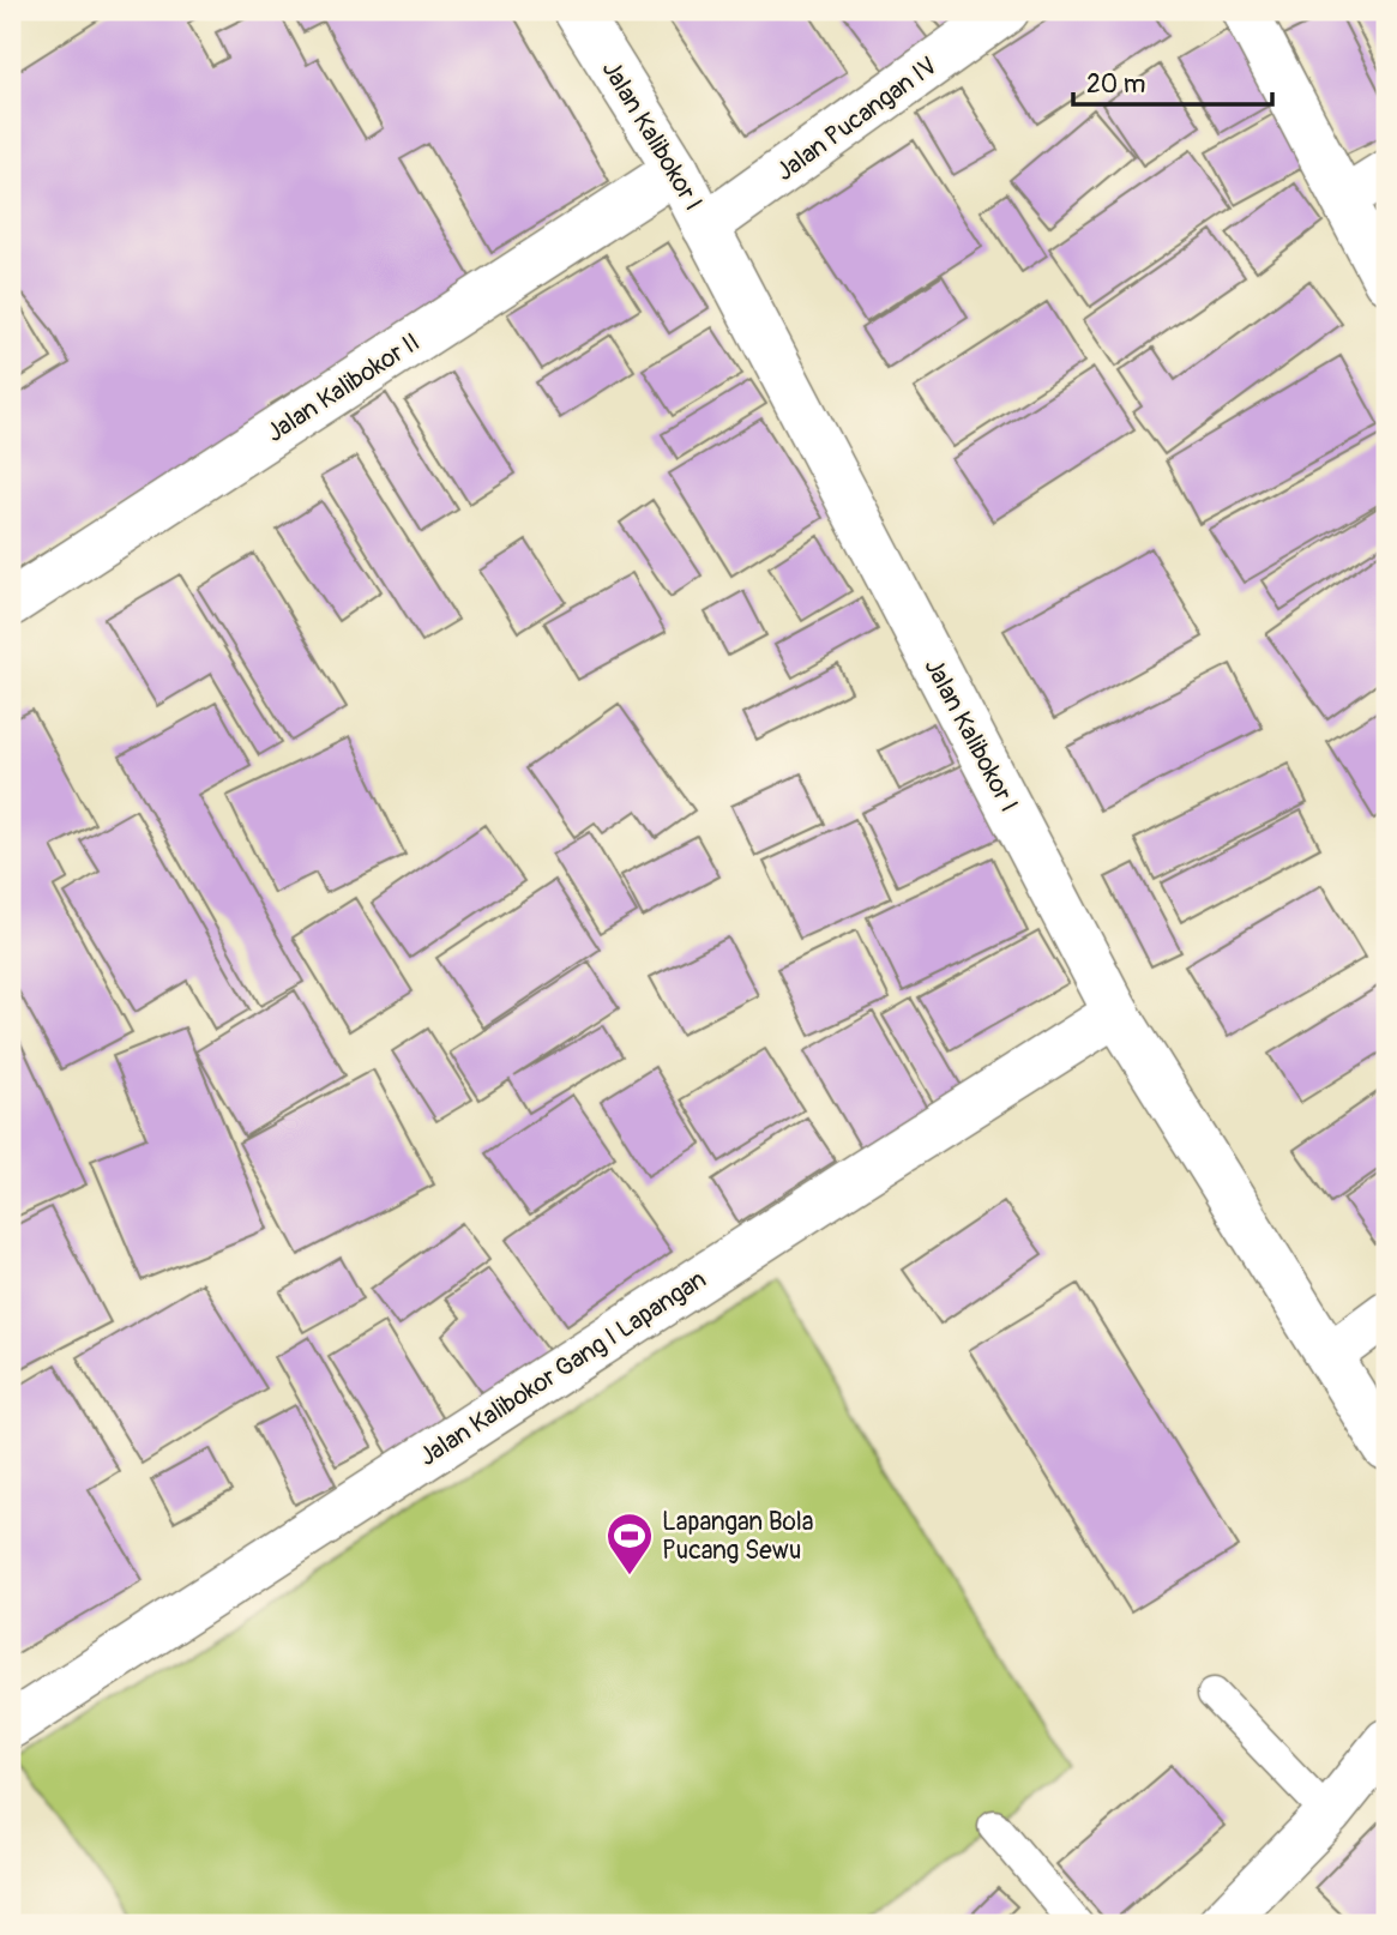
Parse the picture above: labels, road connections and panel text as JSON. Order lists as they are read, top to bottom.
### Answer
{
  "streets": {
    "street": [
      "Jalan Pucangan IV",
      "Jalan Kalibokor I",
      "Jalan Kalibokor II",
      "Jalan Kalibokor Gang I Lapangan"
    ]
  },
  "crossings": [
    ["Jalan Pucangan IV", "Jalan Kalibokor I"],
    ["Jalan Kalibokor I", "Jalan Kalibokor II"],
    ["Jalan Kalibokor I", "Jalan Kalibokor Gang I Lapangan"]
  ],
  "places": {
    "sports": ["Lapangan Bola Pucang Sewu"]
  },
  "scale_bar": "20 m"
}
